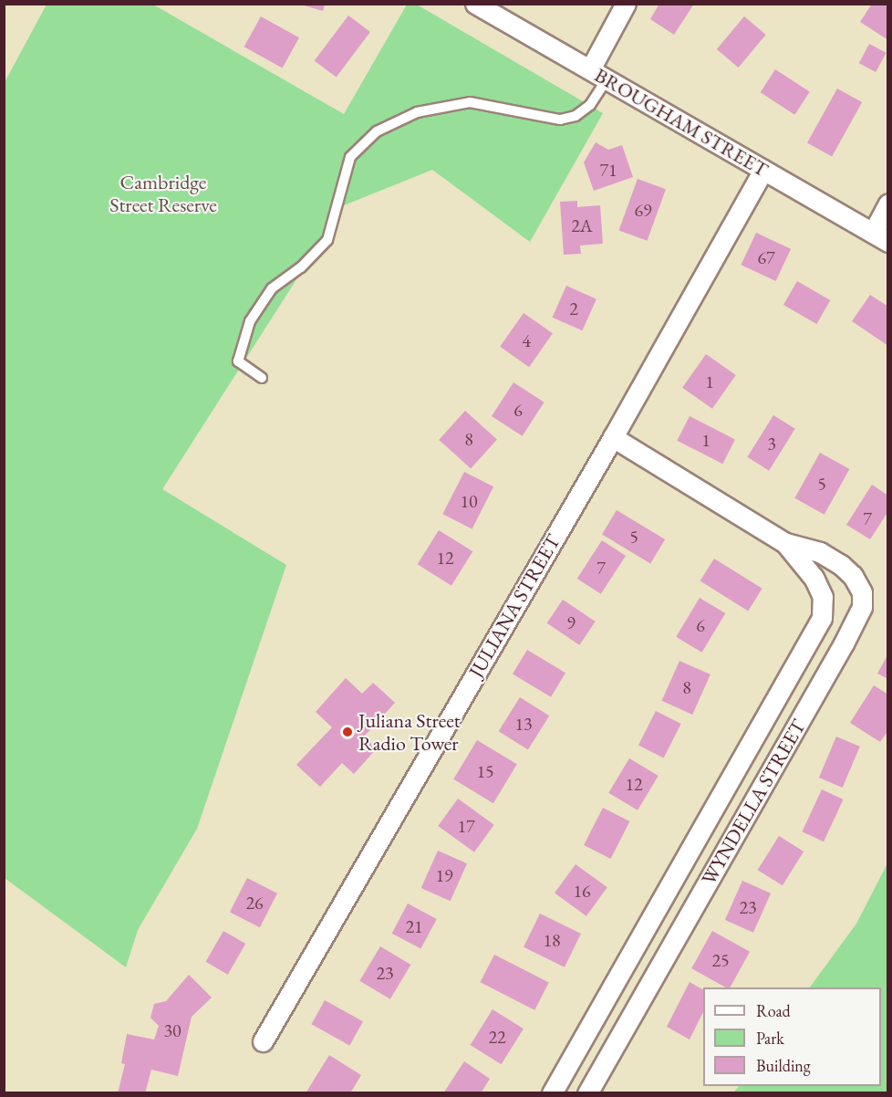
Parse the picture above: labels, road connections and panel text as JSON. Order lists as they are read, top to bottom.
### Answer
{
  "streets": {
    "street": ["BROUGHAM STREET", "JULIANA STREET", "WYNDELLA STREET"]
  },
  "crossings": [
    ["BROUGHAM STREET", "JULIANA STREET"],
    ["JULIANA STREET", "WYNDELLA STREET"]
  ],
  "parks": ["Cambridge Street Reserve"],
  "places": ["Juliana Street Radio Tower"],
  "house_numbers": [
    "71",
    "69",
    "2A",
    "67",
    "2",
    "4",
    "1",
    "6",
    "8",
    "1",
    "3",
    "5",
    "10",
    "7",
    "5",
    "12",
    "7",
    "9",
    "6",
    "8",
    "13",
    "15",
    "12",
    "17",
    "19",
    "16",
    "26",
    "23",
    "21",
    "18",
    "25",
    "23",
    "30",
    "22"
  ],
  "legend": ["Road", "Park", "Building"]
}
